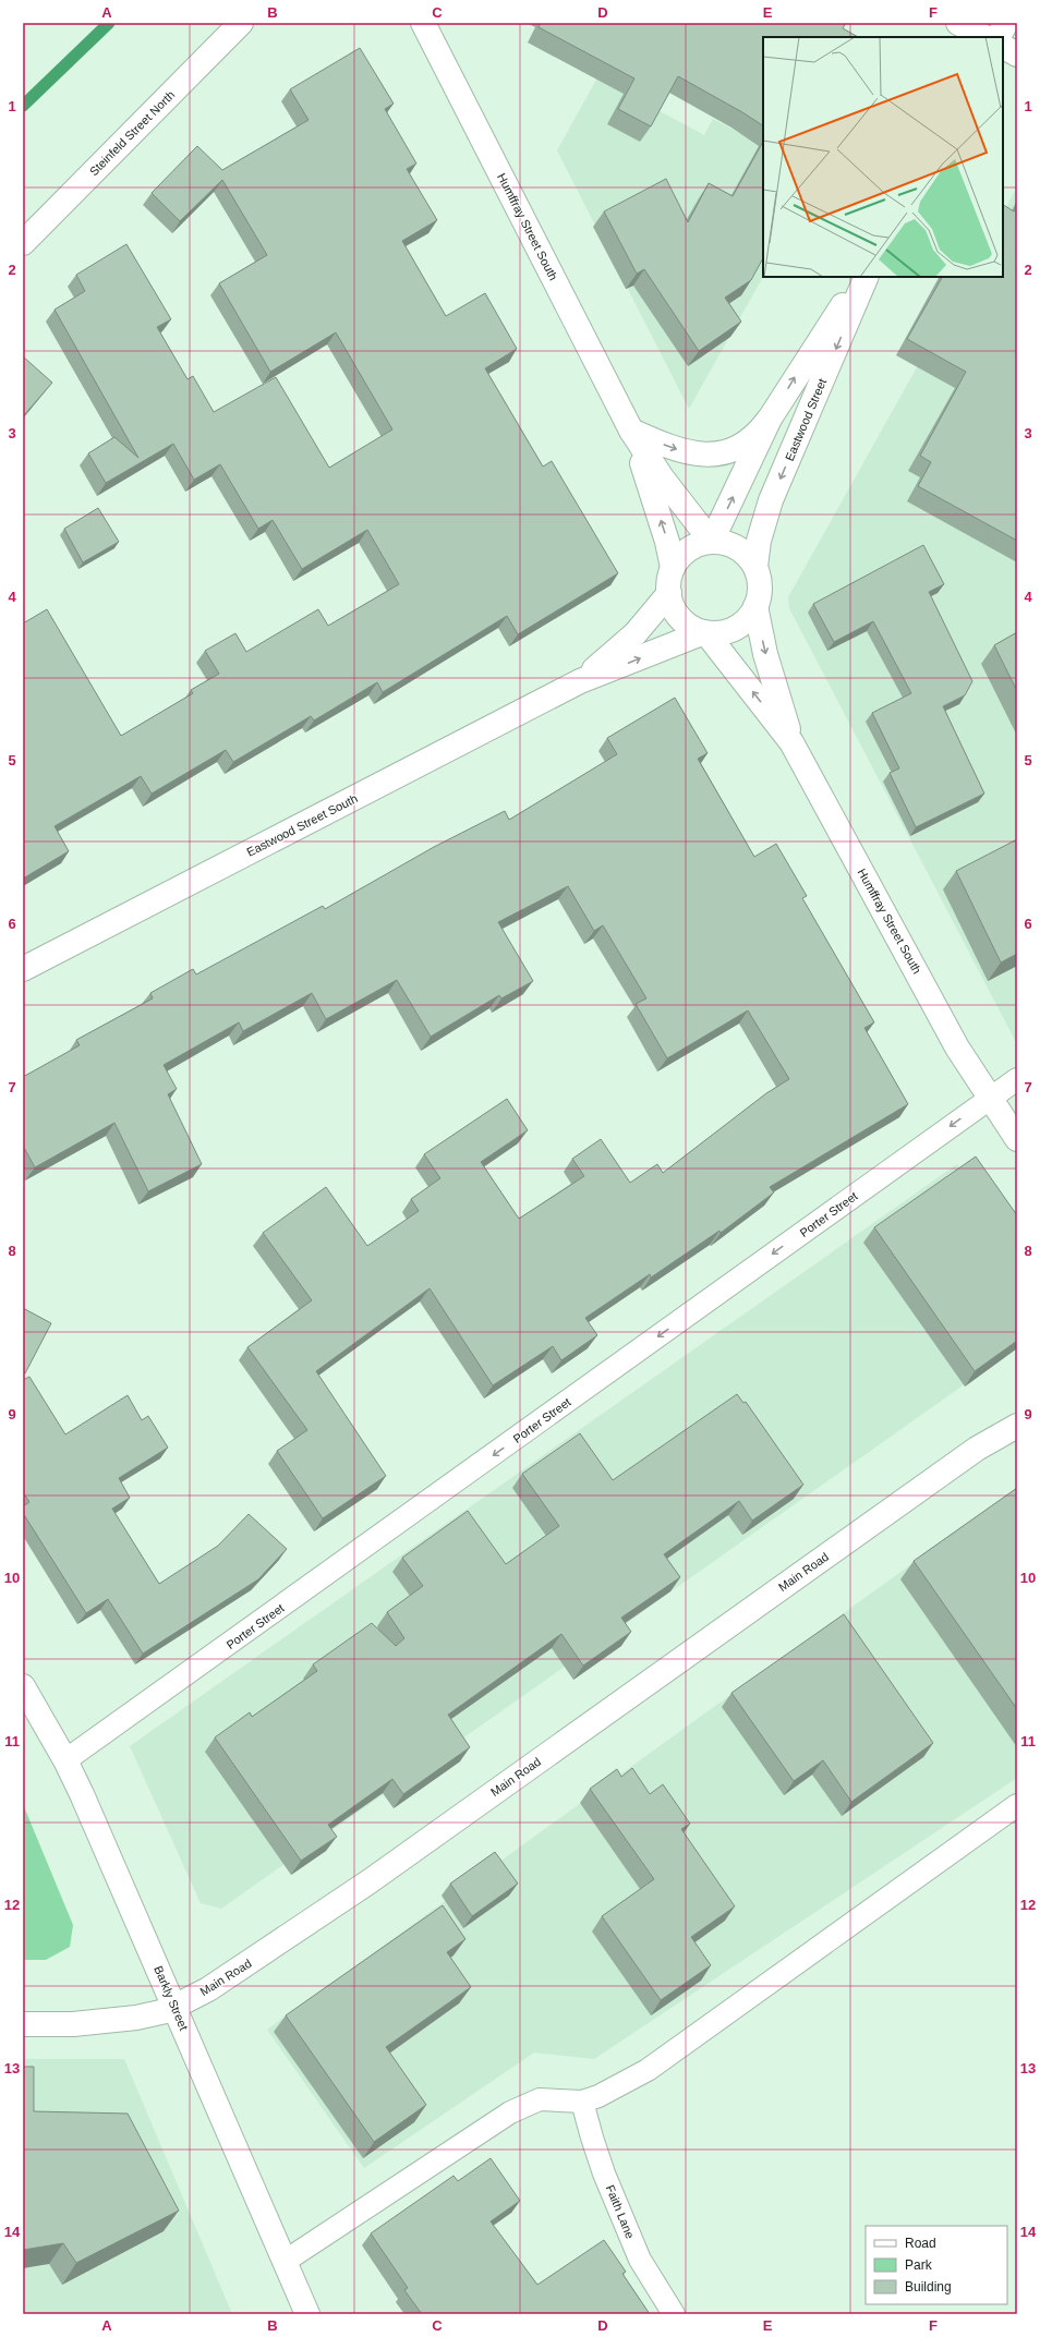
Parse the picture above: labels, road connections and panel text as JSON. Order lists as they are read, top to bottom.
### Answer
{
  "streets": {
    "street": [
      "Steinfeld Street North",
      "Humffray Street South",
      "Eastwood Street",
      "Eastwood Street South",
      "Main Road",
      "Barkly Street"
    ],
    "lane": ["Porter Street", "Faith Lane"]
  },
  "crossings": [
    ["Humffray Street South", "Eastwood Street"],
    ["Humffray Street South", "Eastwood Street South"],
    ["Humffray Street South", "Porter Street"],
    ["Eastwood Street", "Eastwood Street South"],
    ["Porter Street", "Barkly Street"],
    ["Main Road", "Barkly Street"]
  ],
  "one_way": ["Porter Street"],
  "legend": ["Road", "Park", "Building"],
  "grid": {
    "columns": [
      "A",
      "B",
      "C",
      "D",
      "E",
      "F"
    ],
    "rows": [
      "1",
      "2",
      "3",
      "4",
      "5",
      "6",
      "7",
      "8",
      "9",
      "10",
      "11",
      "12",
      "13",
      "14"
    ]
  }
}
